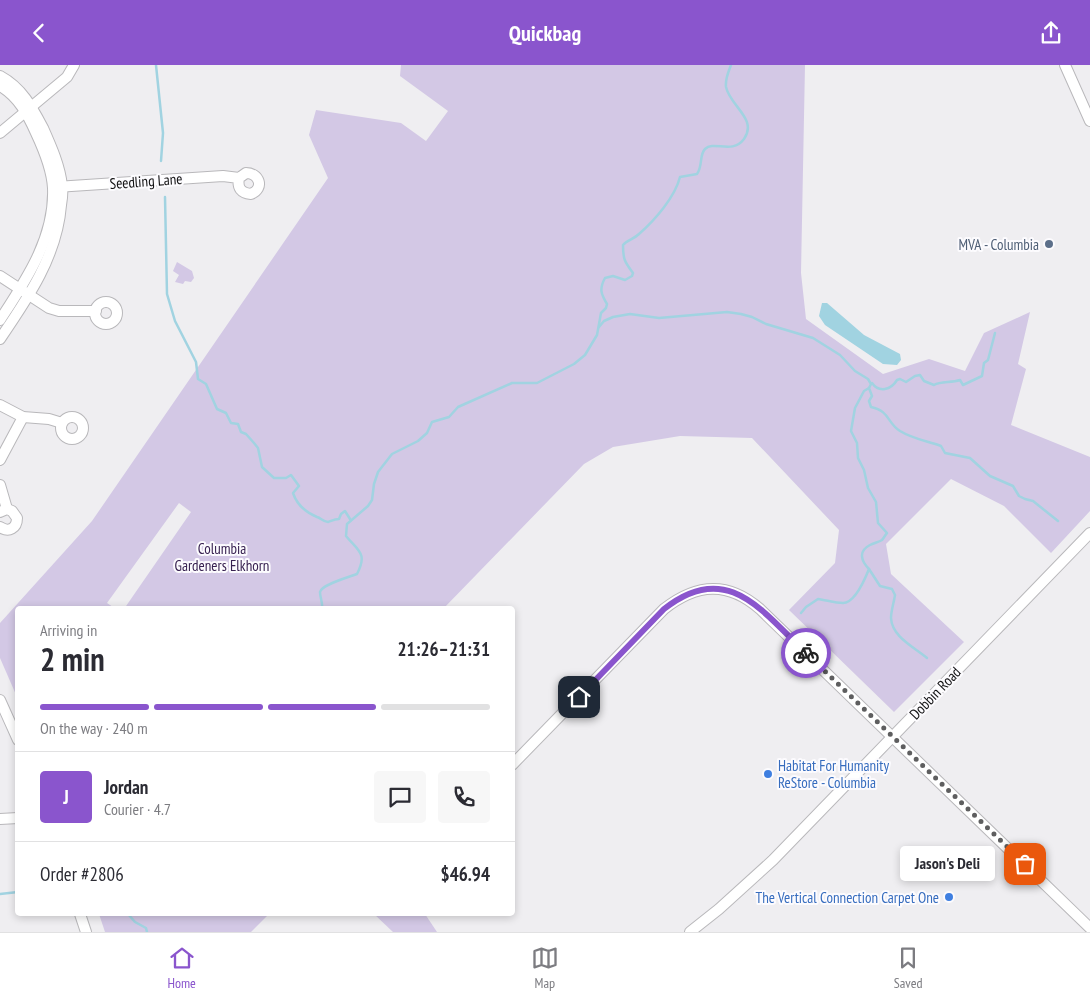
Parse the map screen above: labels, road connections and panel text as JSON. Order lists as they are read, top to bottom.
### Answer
{
  "streets": {
    "street": ["Seedling Lane", "Dobbin Road"]
  },
  "parks": ["Columbia Gardeners Elkhorn"],
  "places": [
    "MVA - Columbia",
    "Habitat For Humanity ReStore - Columbia",
    "Jason's Deli",
    "The Vertical Connection Carpet One"
  ],
  "page": {
    "header": "Quickbag",
    "heading": ["2 min", "Arriving in", "21:26–21:31"],
    "panel": [
      "Jordan",
      "Courier · 4.7",
      "Order #2806",
      "$46.94"
    ],
    "bar": "On the way · 240 m",
    "round": "J",
    "bubble": "Jason's Deli",
    "tabs": ["Home", "Map", "Saved"]
  }
}
